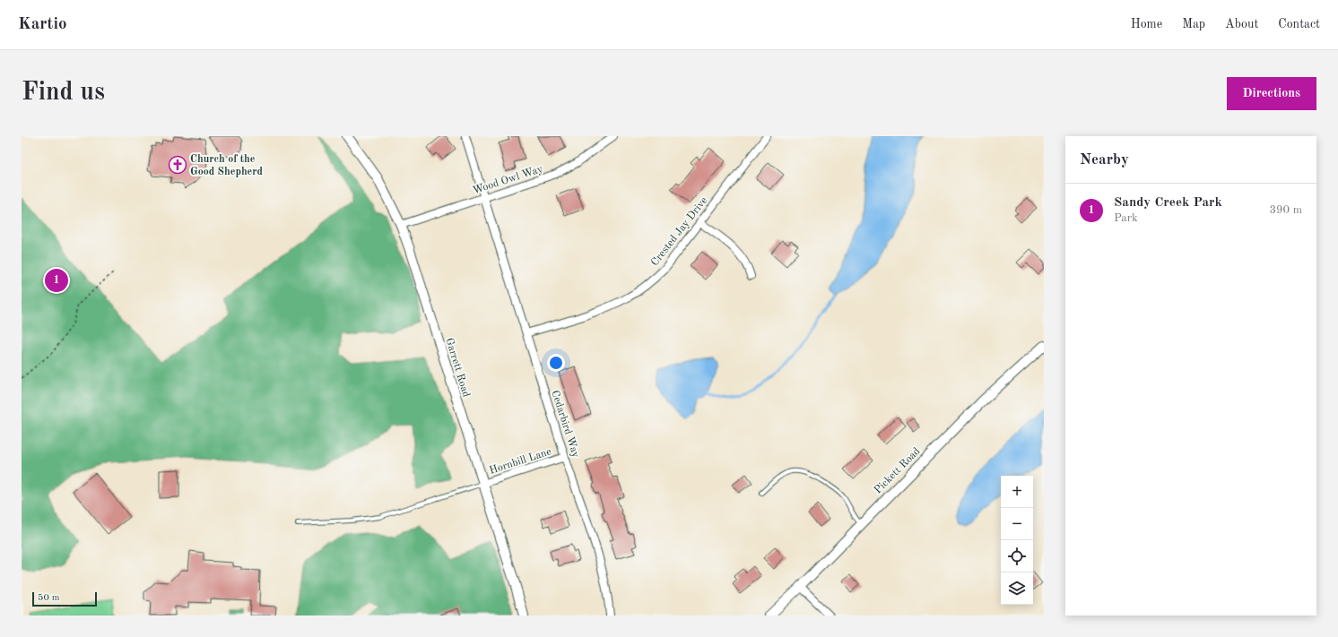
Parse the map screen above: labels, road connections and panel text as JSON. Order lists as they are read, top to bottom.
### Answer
{
  "streets": {
    "street": [
      "Wood Owl Way",
      "Crested Jay Drive",
      "Garrett Road",
      "Cedarbird Way",
      "Hornbill Lane",
      "Pickett Road"
    ]
  },
  "crossings": [
    ["Wood Owl Way", "Garrett Road"],
    ["Wood Owl Way", "Cedarbird Way"],
    ["Crested Jay Drive", "Cedarbird Way"],
    ["Garrett Road", "Hornbill Lane"],
    ["Cedarbird Way", "Hornbill Lane"]
  ],
  "places": {
    "church": ["Church of the Good Shepherd"]
  },
  "scale_bar": "50 m",
  "page": {
    "header": "Kartio",
    "nav": [
      "Home",
      "Map",
      "About",
      "Contact"
    ],
    "buttons": "Directions",
    "title": "Find us",
    "heading": "Nearby",
    "list": [
      {
        "mark": "1",
        "name": "Sandy Creek Park",
        "note": "Park",
        "value": "390 m"
      }
    ],
    "pins": "1",
    "map_buttons": ["+", "−"],
    "scale": "50 m"
  }
}
